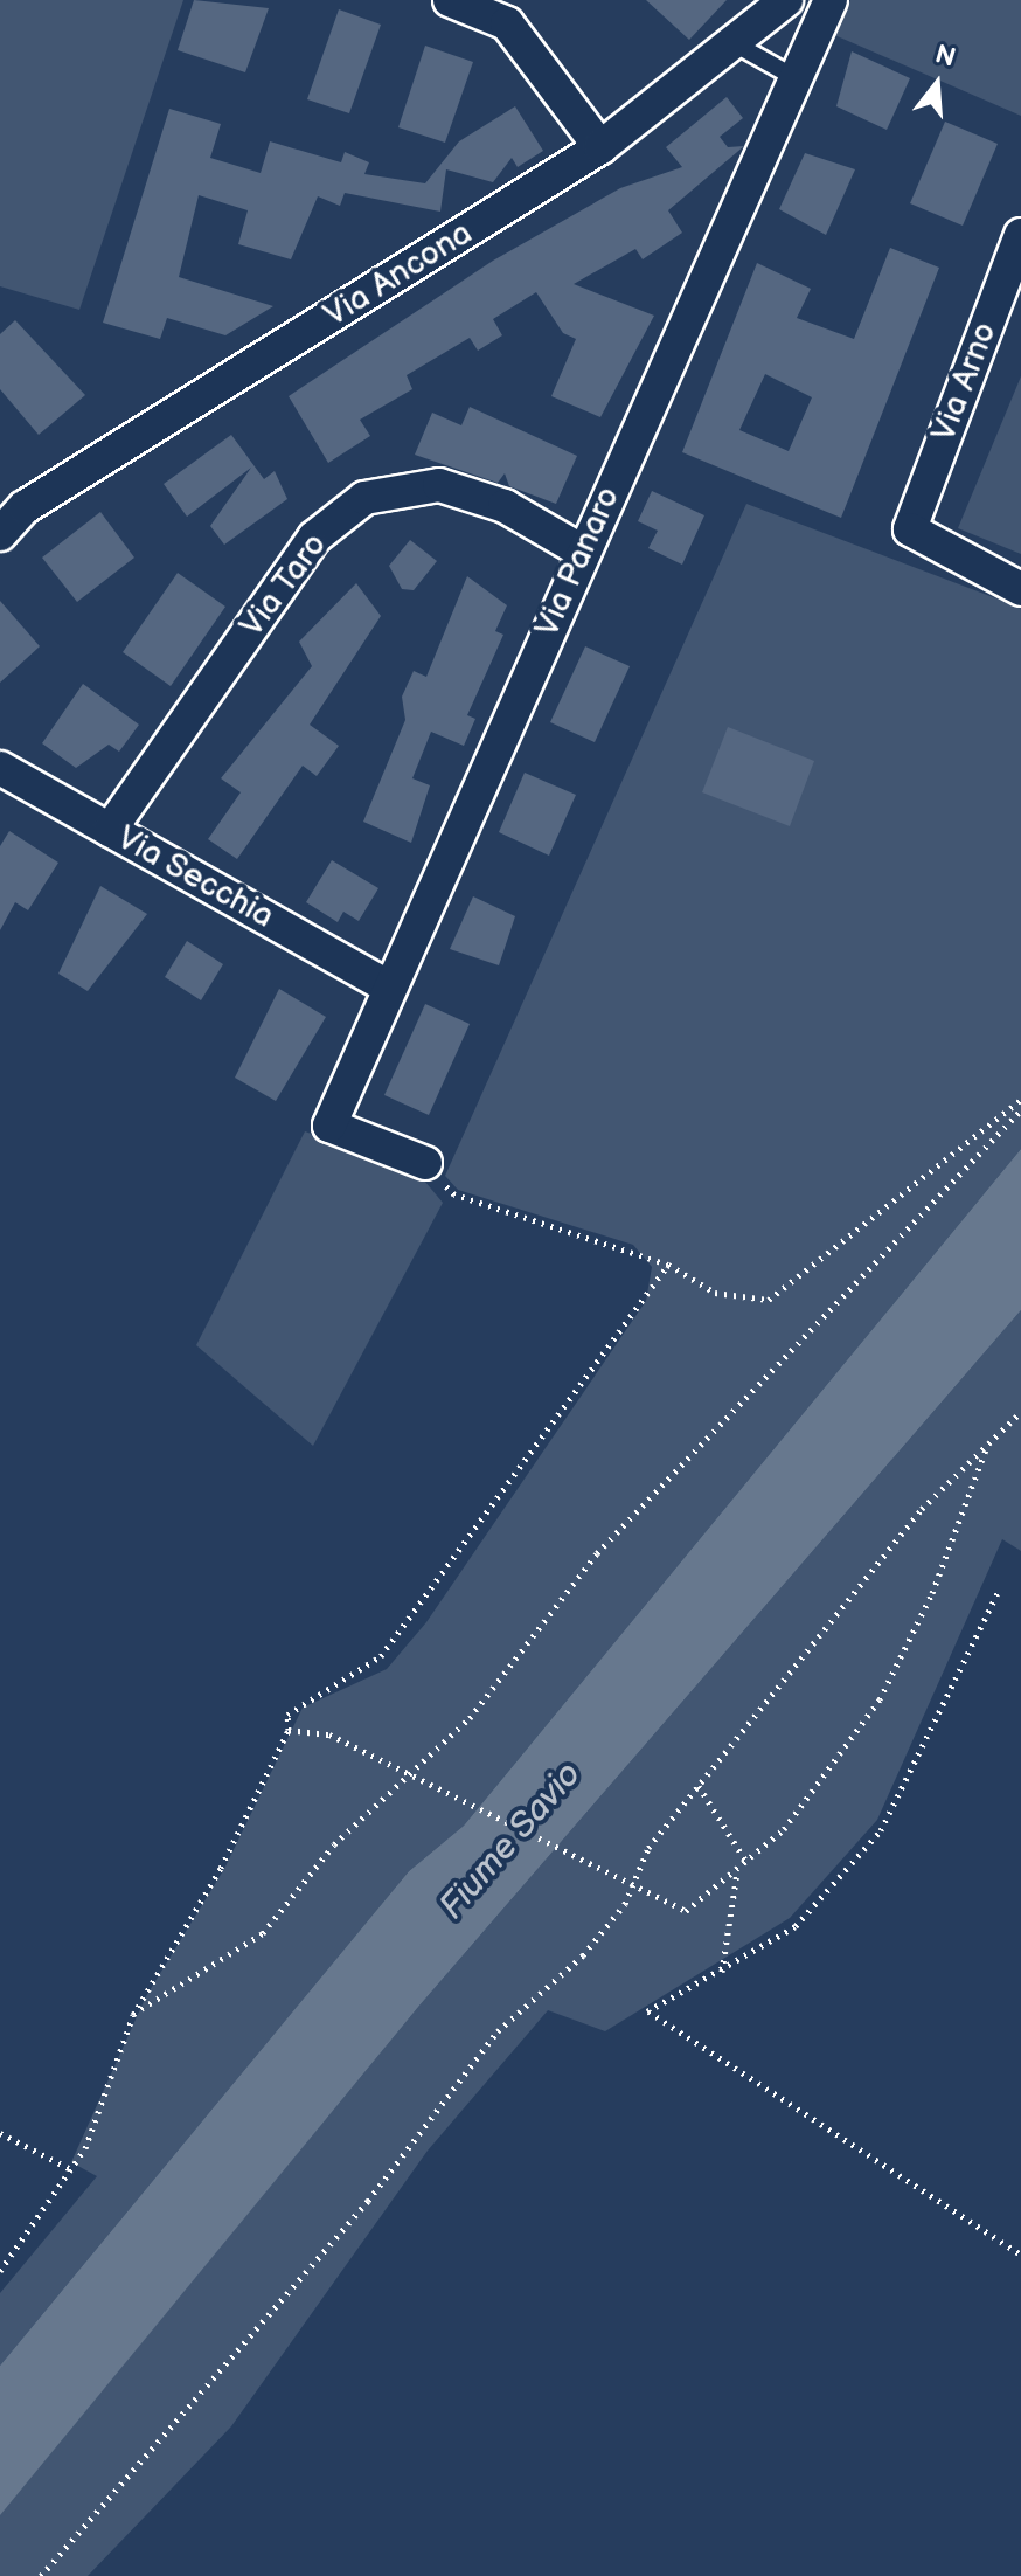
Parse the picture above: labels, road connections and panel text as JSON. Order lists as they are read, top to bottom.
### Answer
{
  "streets": {
    "street": [
      "Via Ancona",
      "Via Arno",
      "Via Panaro",
      "Via Taro",
      "Via Secchia"
    ]
  },
  "crossings": [
    ["Via Panaro", "Via Taro"],
    ["Via Panaro", "Via Secchia"],
    ["Via Taro", "Via Secchia"]
  ],
  "water": ["Fiume Savio"],
  "north": "top"
}
